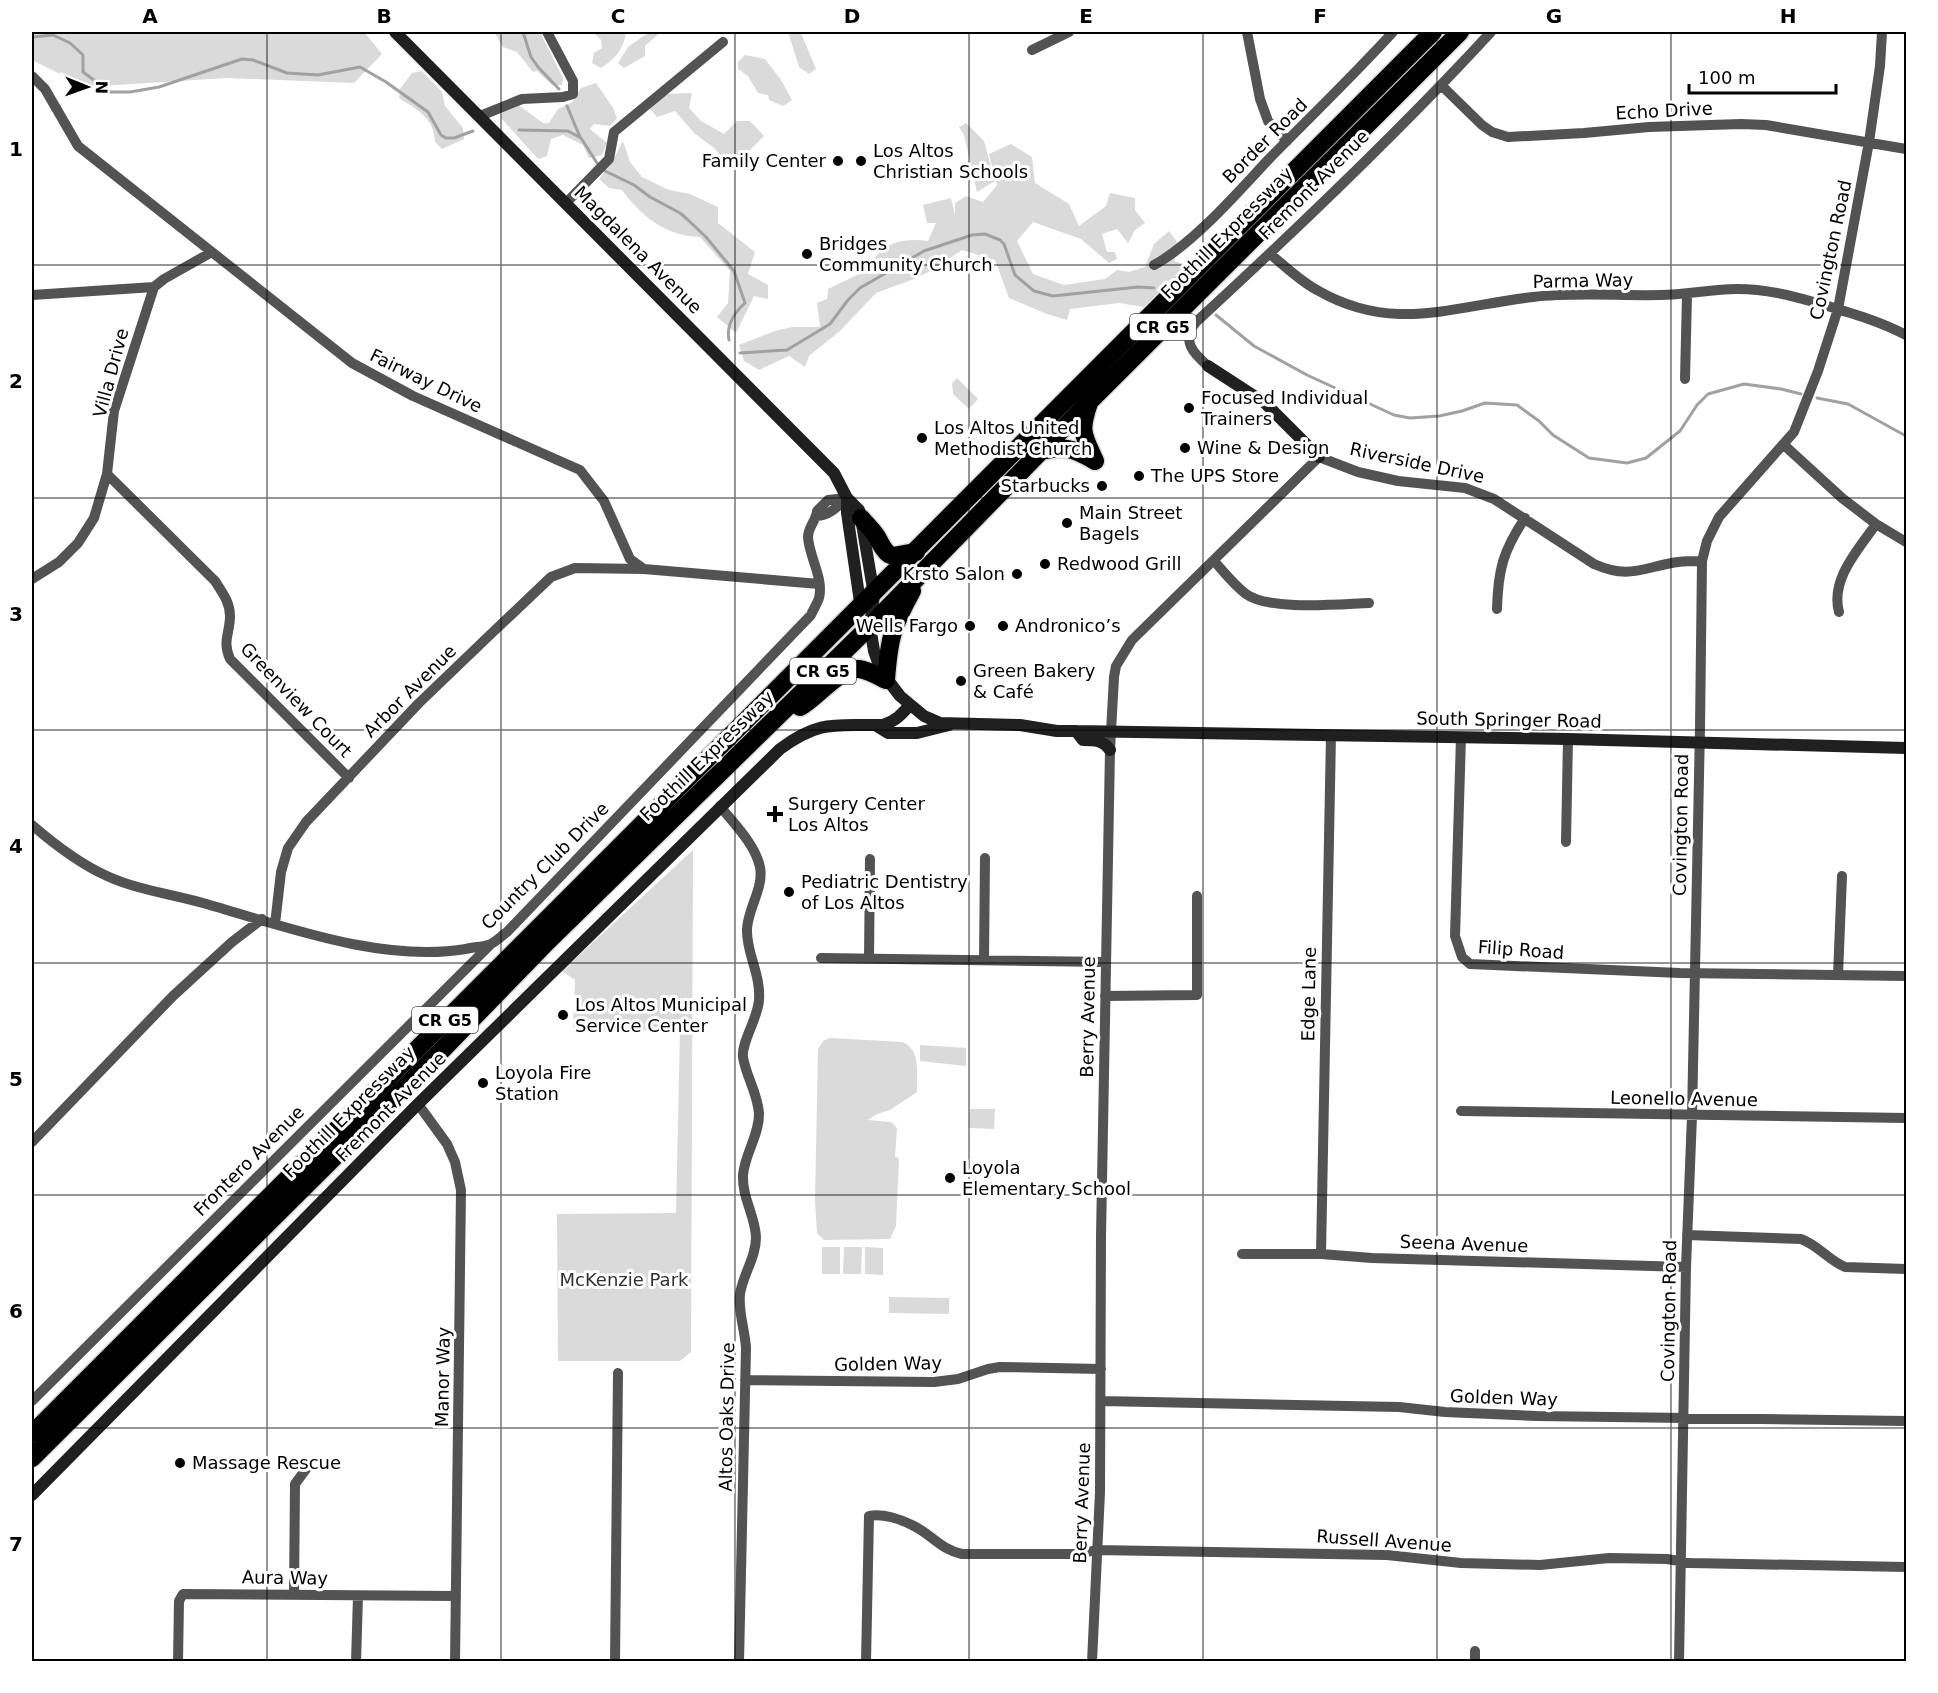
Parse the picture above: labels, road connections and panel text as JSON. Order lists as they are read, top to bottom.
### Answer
{
  "streets": {
    "highway": ["Foothill Expressway", "CR G5"],
    "street": [
      "Echo Drive",
      "Border Road",
      "Fremont Avenue",
      "Magdalena Avenue",
      "Covington Road",
      "Parma Way",
      "Villa Drive",
      "Fairway Drive",
      "Riverside Drive",
      "Arbor Avenue",
      "Greenview Court",
      "South Springer Road",
      "Country Club Drive",
      "Filip Road",
      "Edge Lane",
      "Berry Avenue",
      "Leonello Avenue",
      "Frontero Avenue",
      "Seena Avenue",
      "Golden Way",
      "Manor Way",
      "Altos Oaks Drive",
      "Russell Avenue",
      "Aura Way"
    ]
  },
  "crossings": [
    ["Echo Drive", "Fremont Avenue"],
    ["Echo Drive", "Covington Road"],
    ["Fremont Avenue", "Parma Way"],
    ["Fremont Avenue", "Riverside Drive"],
    ["Fremont Avenue", "South Springer Road"],
    ["Fremont Avenue", "Manor Way"],
    ["Fremont Avenue", "Altos Oaks Drive"],
    ["Foothill Expressway", "Magdalena Avenue"],
    ["Foothill Expressway", "South Springer Road"],
    ["Magdalena Avenue", "South Springer Road"],
    ["Magdalena Avenue", "Country Club Drive"],
    ["Covington Road", "Parma Way"],
    ["Covington Road", "Riverside Drive"],
    ["Covington Road", "South Springer Road"],
    ["Covington Road", "Filip Road"],
    ["Covington Road", "Leonello Avenue"],
    ["Covington Road", "Seena Avenue"],
    ["Covington Road", "Golden Way"],
    ["Covington Road", "Russell Avenue"],
    ["Villa Drive", "Greenview Court"],
    ["Fairway Drive", "Arbor Avenue"],
    ["Riverside Drive", "Berry Avenue"],
    ["Arbor Avenue", "Greenview Court"],
    ["Arbor Avenue", "Country Club Drive"],
    ["South Springer Road", "Filip Road"],
    ["South Springer Road", "Edge Lane"],
    ["South Springer Road", "Berry Avenue"],
    ["Country Club Drive", "Frontero Avenue"],
    ["Edge Lane", "Seena Avenue"],
    ["Berry Avenue", "Golden Way"],
    ["Berry Avenue", "Russell Avenue"],
    ["Golden Way", "Altos Oaks Drive"],
    ["Manor Way", "Aura Way"]
  ],
  "parks": ["McKenzie Park"],
  "places": {
    "other": [
      "Family Center",
      "Los Altos Christian Schools",
      "Bridges Community Church",
      "Focused Individual Trainers",
      "Los Altos United Methodist Church",
      "Wine & Design",
      "The UPS Store",
      "Starbucks",
      "Main Street Bagels",
      "Redwood Grill",
      "Krsto Salon",
      "Wells Fargo",
      "Andronico’s",
      "Green Bakery & Café",
      "Pediatric Dentistry of Los Altos",
      "Los Altos Municipal Service Center",
      "Loyola Fire Station",
      "Loyola Elementary School",
      "Massage Rescue"
    ],
    "health": ["Surgery Center Los Altos"]
  },
  "scale_bar": "100 m",
  "north": "right",
  "grid": {
    "columns": [
      "A",
      "B",
      "C",
      "D",
      "E",
      "F",
      "G",
      "H"
    ],
    "rows": [
      "1",
      "2",
      "3",
      "4",
      "5",
      "6",
      "7"
    ]
  }
}
